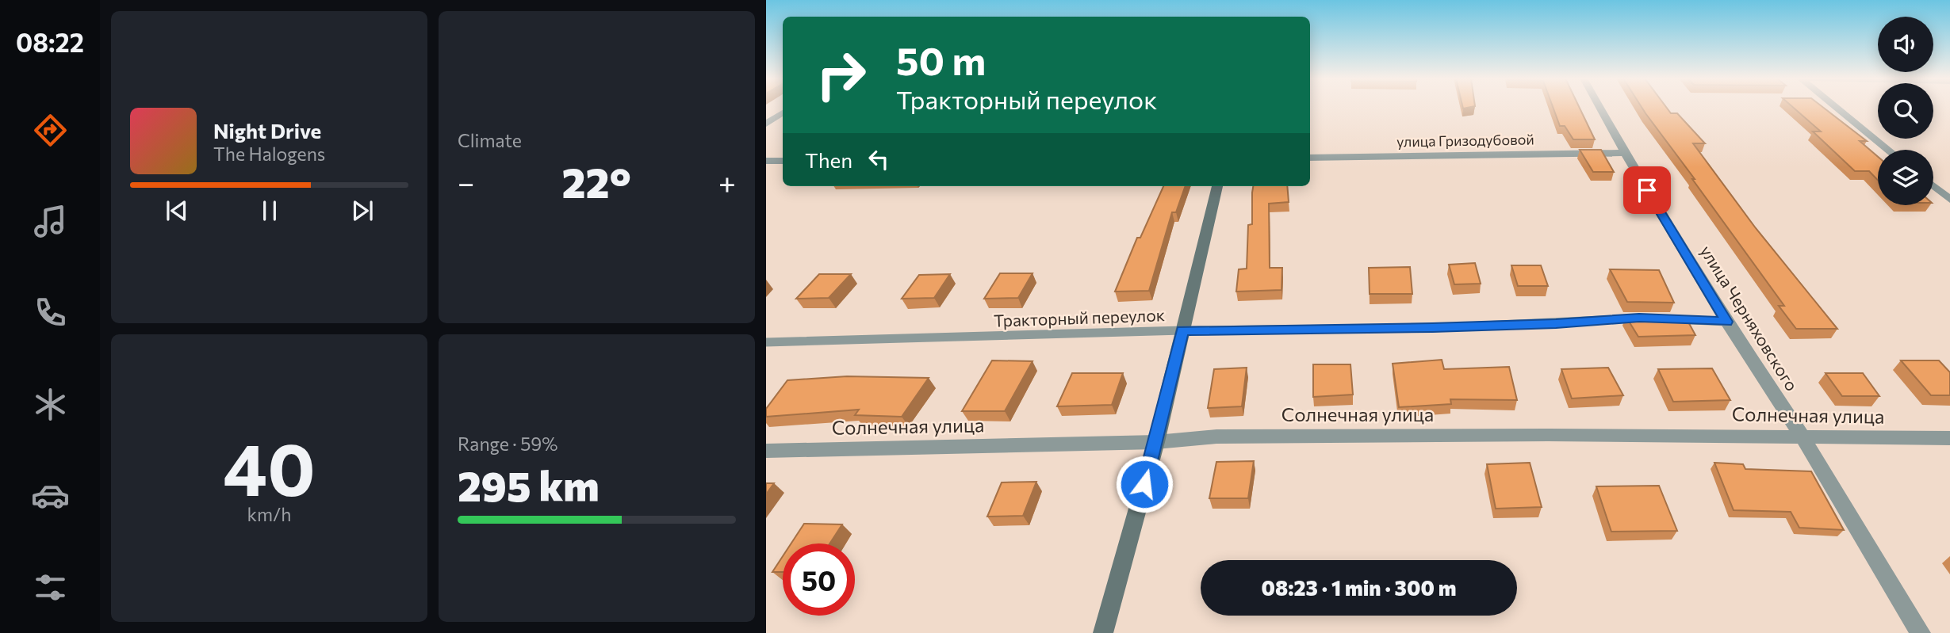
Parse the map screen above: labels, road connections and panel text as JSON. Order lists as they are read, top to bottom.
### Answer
{
  "streets": {
    "street": ["улица Гризодубовой", "улица Черняховского", "Солнечная улица"],
    "lane": ["Тракторный переулок"]
  },
  "crossings": [
    ["улица Гризодубовой", "улица Черняховского"],
    ["улица Черняховского", "Солнечная улица"]
  ],
  "page": {
    "tabs": "08:22",
    "tile": [
      "Climate",
      ["40", "km/h"],
      ["Range · 59%", "295 km"]
    ],
    "turn": ["50 m", "Тракторный переулок"],
    "song": ["Night Drive", "The Halogens"],
    "then": "Then",
    "heat": ["−", "22°", "+"],
    "limit": "50",
    "trip": "08:23 · 1 min · 300 m"
  }
}
